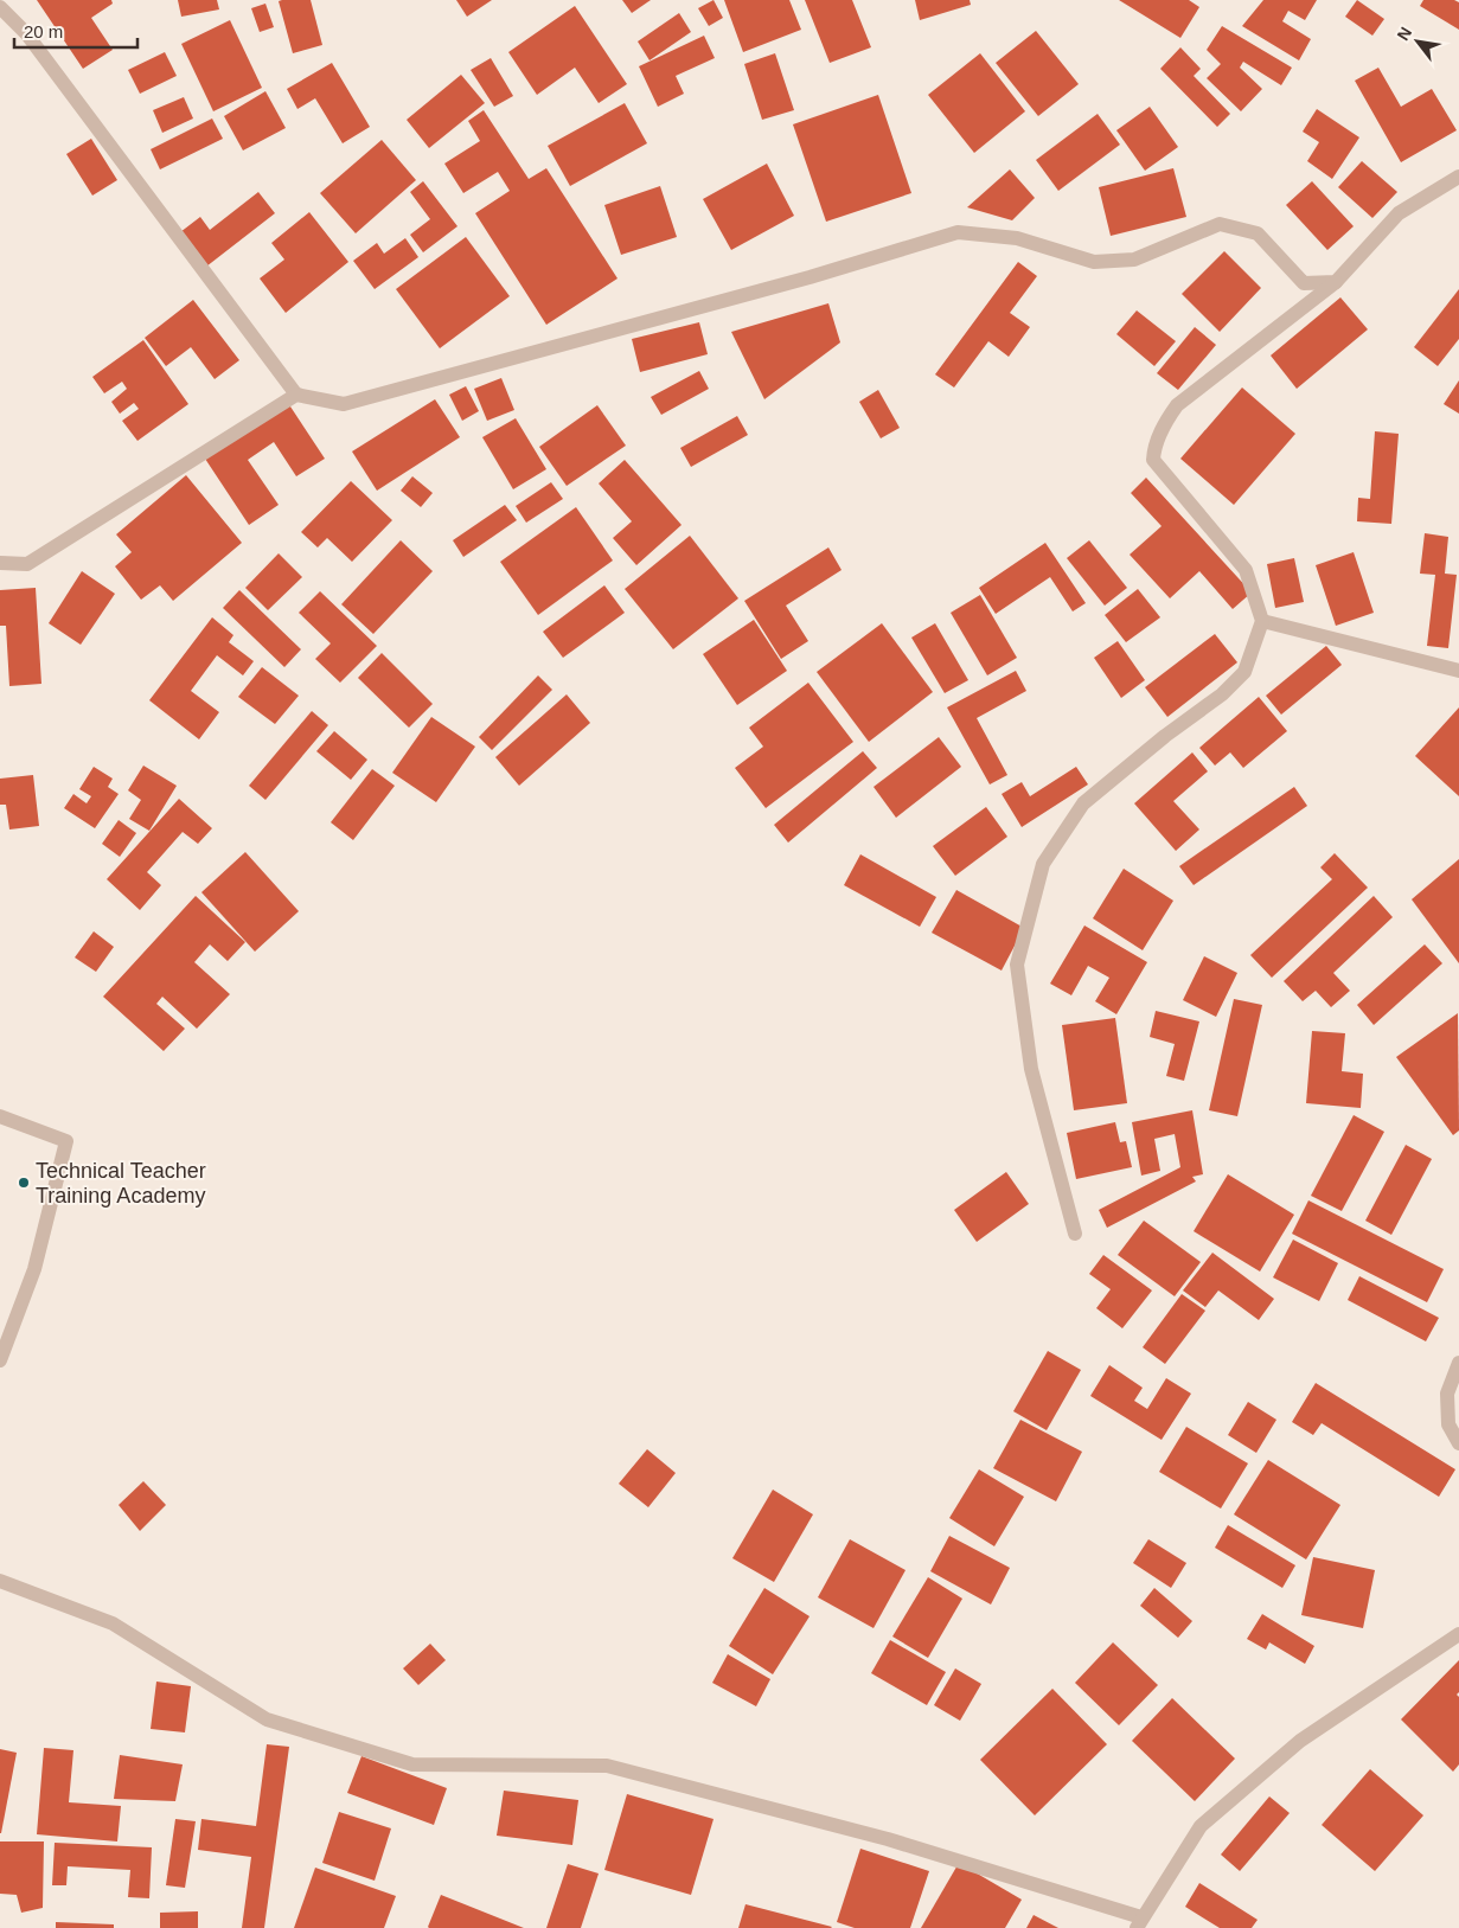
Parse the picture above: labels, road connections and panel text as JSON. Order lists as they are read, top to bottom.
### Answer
{
  "places": ["Technical Teacher Training Academy"],
  "scale_bar": "20 m",
  "north": "top left"
}
